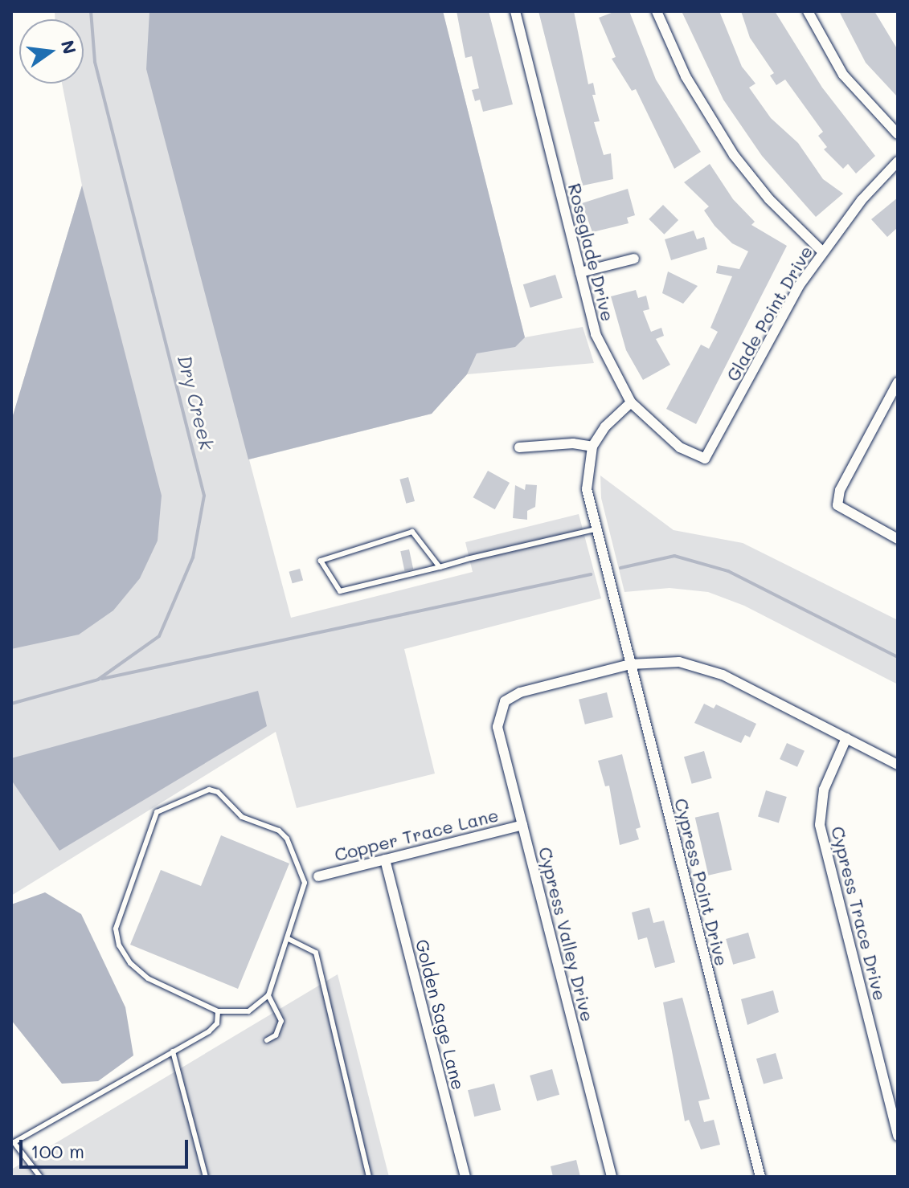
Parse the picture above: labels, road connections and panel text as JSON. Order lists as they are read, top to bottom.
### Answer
{
  "streets": {
    "street": [
      "Roseglade Drive",
      "Glade Point Drive",
      "Copper Trace Lane",
      "Cypress Point Drive",
      "Cypress Trace Drive",
      "Cypress Valley Drive",
      "Golden Sage Lane"
    ]
  },
  "crossings": [
    ["Roseglade Drive", "Glade Point Drive"],
    ["Copper Trace Lane", "Cypress Valley Drive"],
    ["Copper Trace Lane", "Golden Sage Lane"],
    ["Cypress Point Drive", "Cypress Valley Drive"]
  ],
  "water": ["Dry Creek"],
  "scale_bar": "100 m",
  "north": "right"
}
